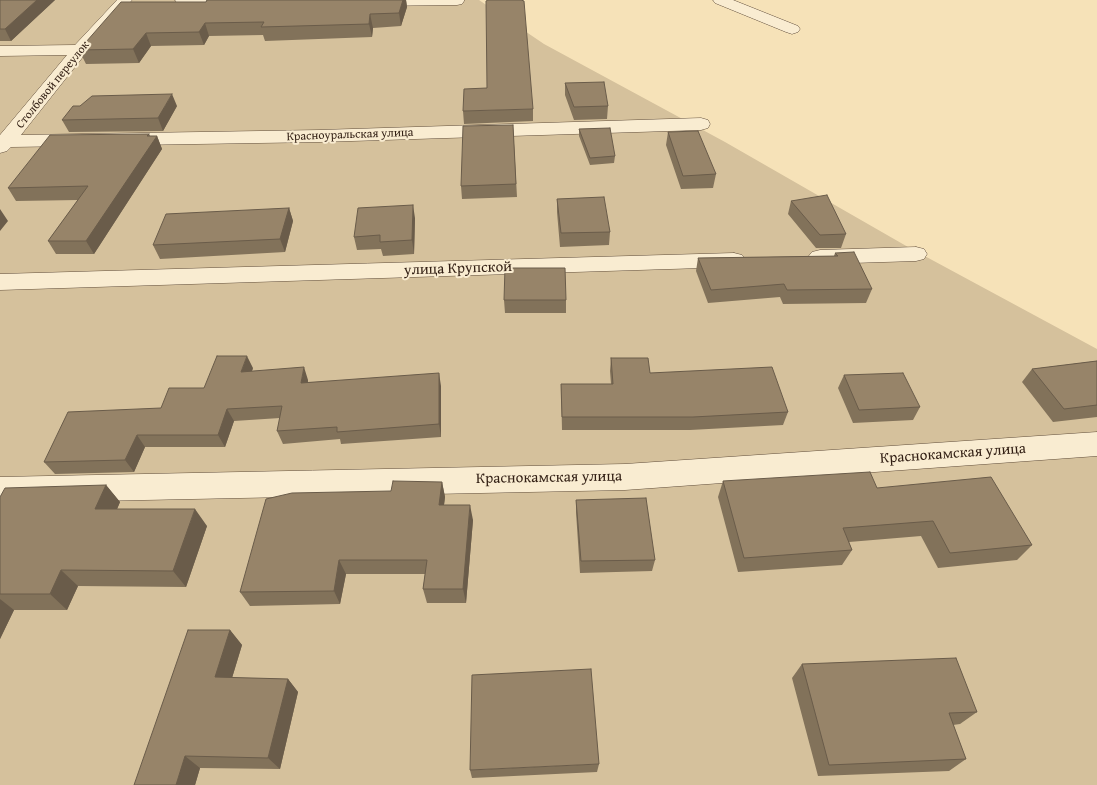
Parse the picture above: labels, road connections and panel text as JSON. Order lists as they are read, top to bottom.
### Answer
{
  "streets": {
    "street": [
      "Столбовой переулок",
      "Красноуральская улица",
      "улица Крупской",
      "Краснокамская улица"
    ]
  },
  "crossings": [
    ["Столбовой переулок", "Красноуральская улица"]
  ]
}
